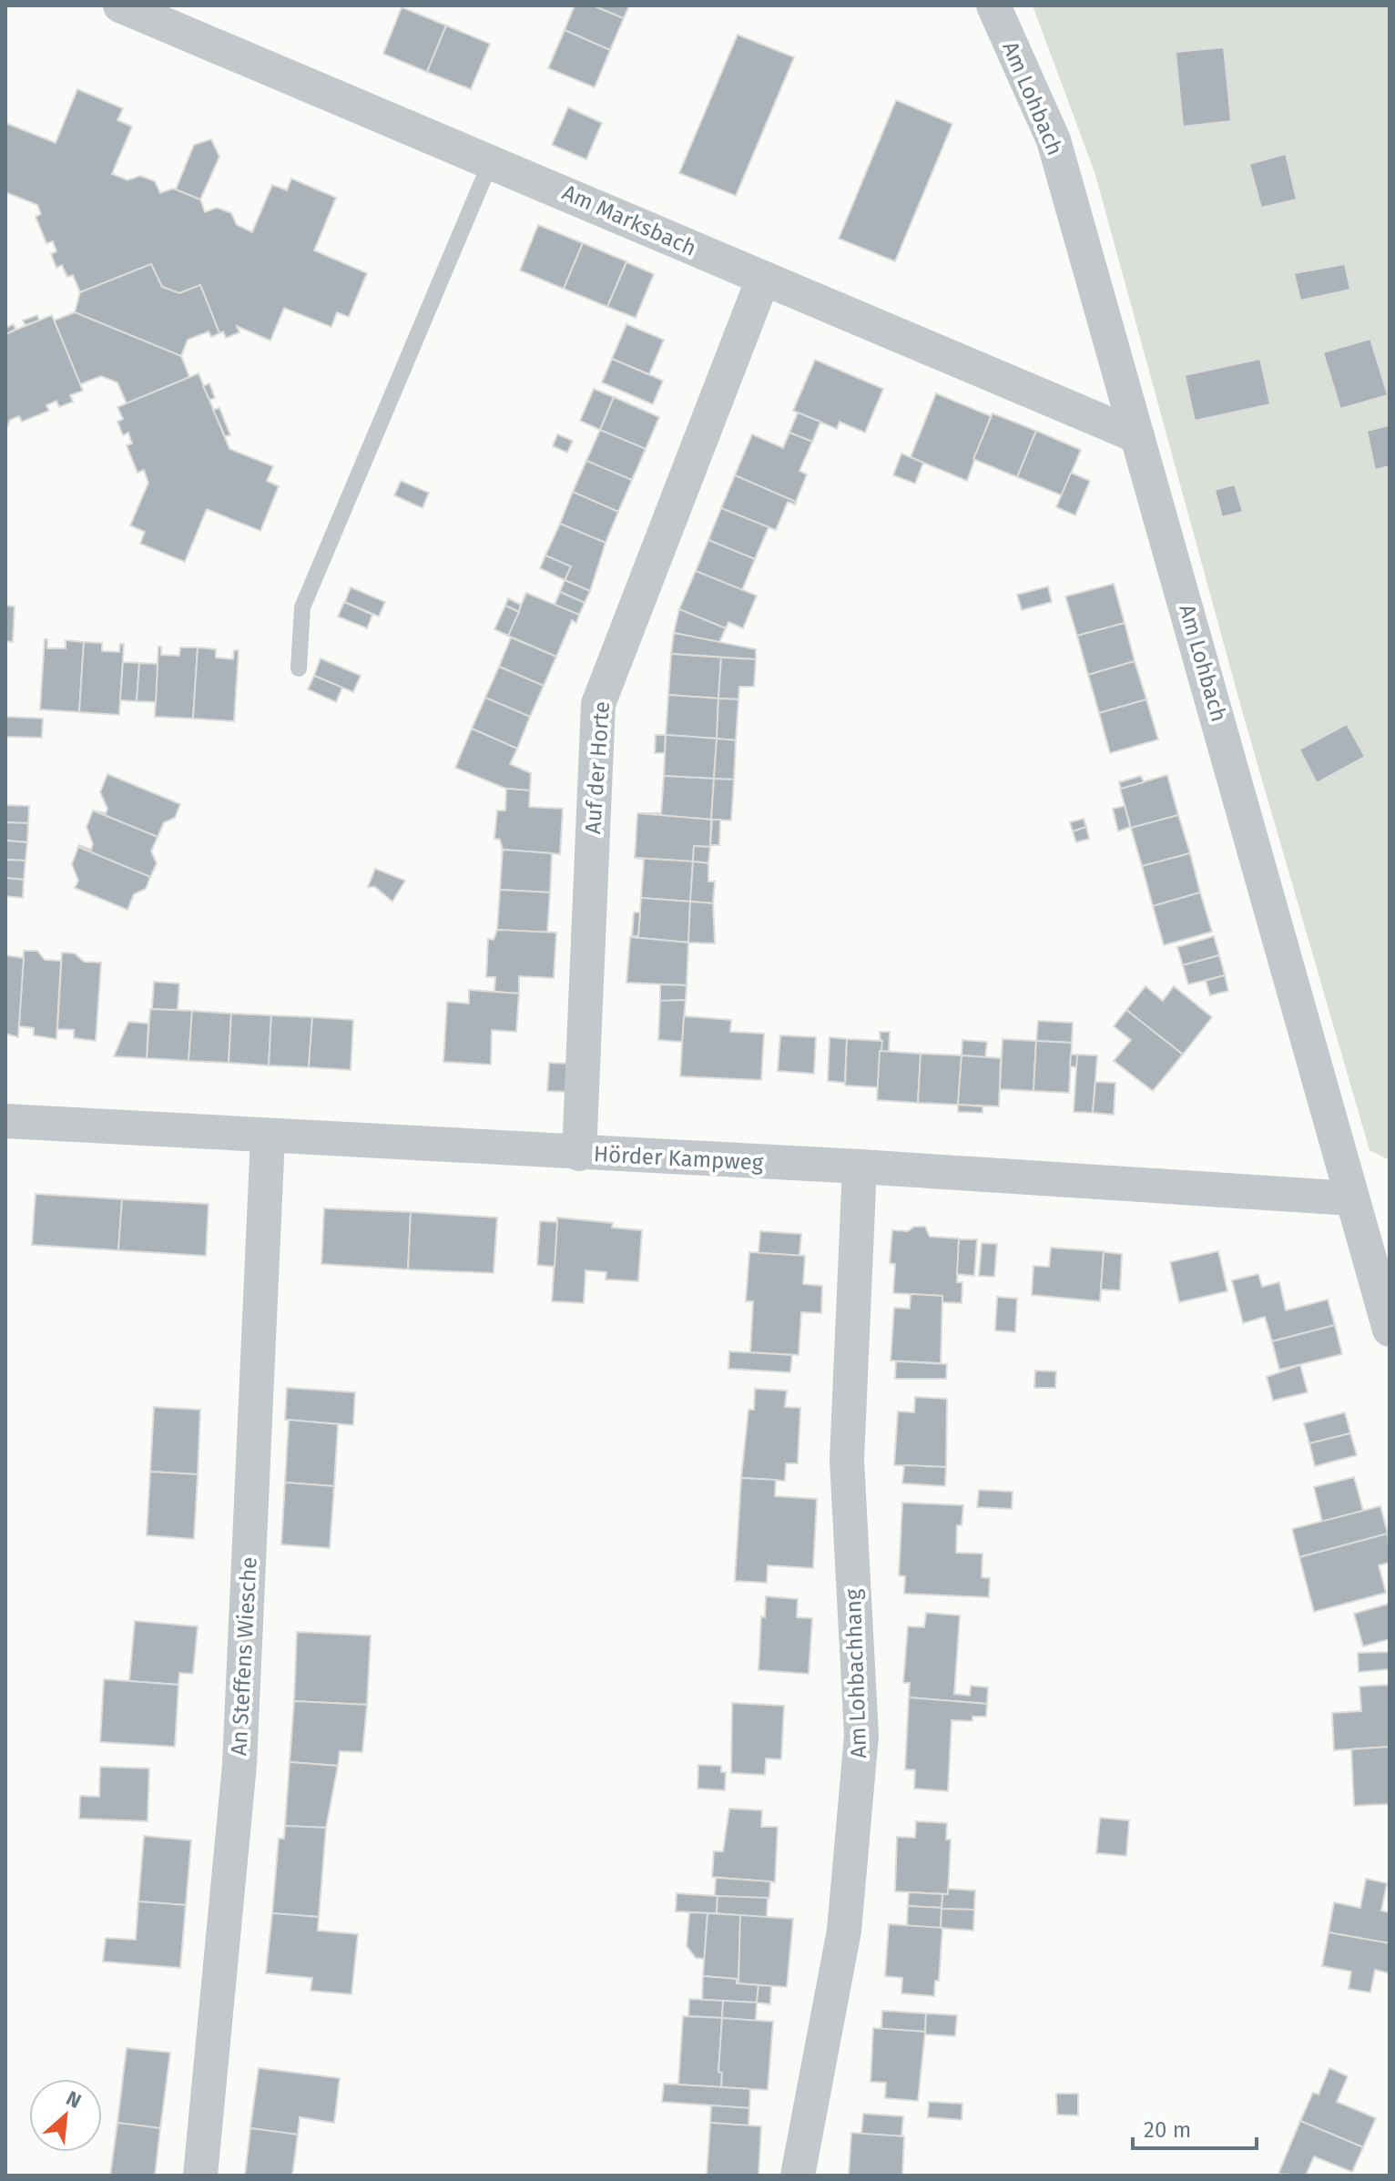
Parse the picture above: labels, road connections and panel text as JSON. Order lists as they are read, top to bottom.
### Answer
{
  "streets": {
    "street": [
      "Am Lohbach",
      "Am Marksbach",
      "Auf der Horte",
      "Hörder Kampweg",
      "An Steffens Wiesche",
      "Am Lohbachhang"
    ]
  },
  "crossings": [
    ["Am Lohbach", "Am Marksbach"],
    ["Am Lohbach", "Hörder Kampweg"],
    ["Am Marksbach", "Auf der Horte"],
    ["Auf der Horte", "Hörder Kampweg"],
    ["Hörder Kampweg", "An Steffens Wiesche"],
    ["Hörder Kampweg", "Am Lohbachhang"]
  ],
  "scale_bar": "20 m",
  "north": "top right"
}
